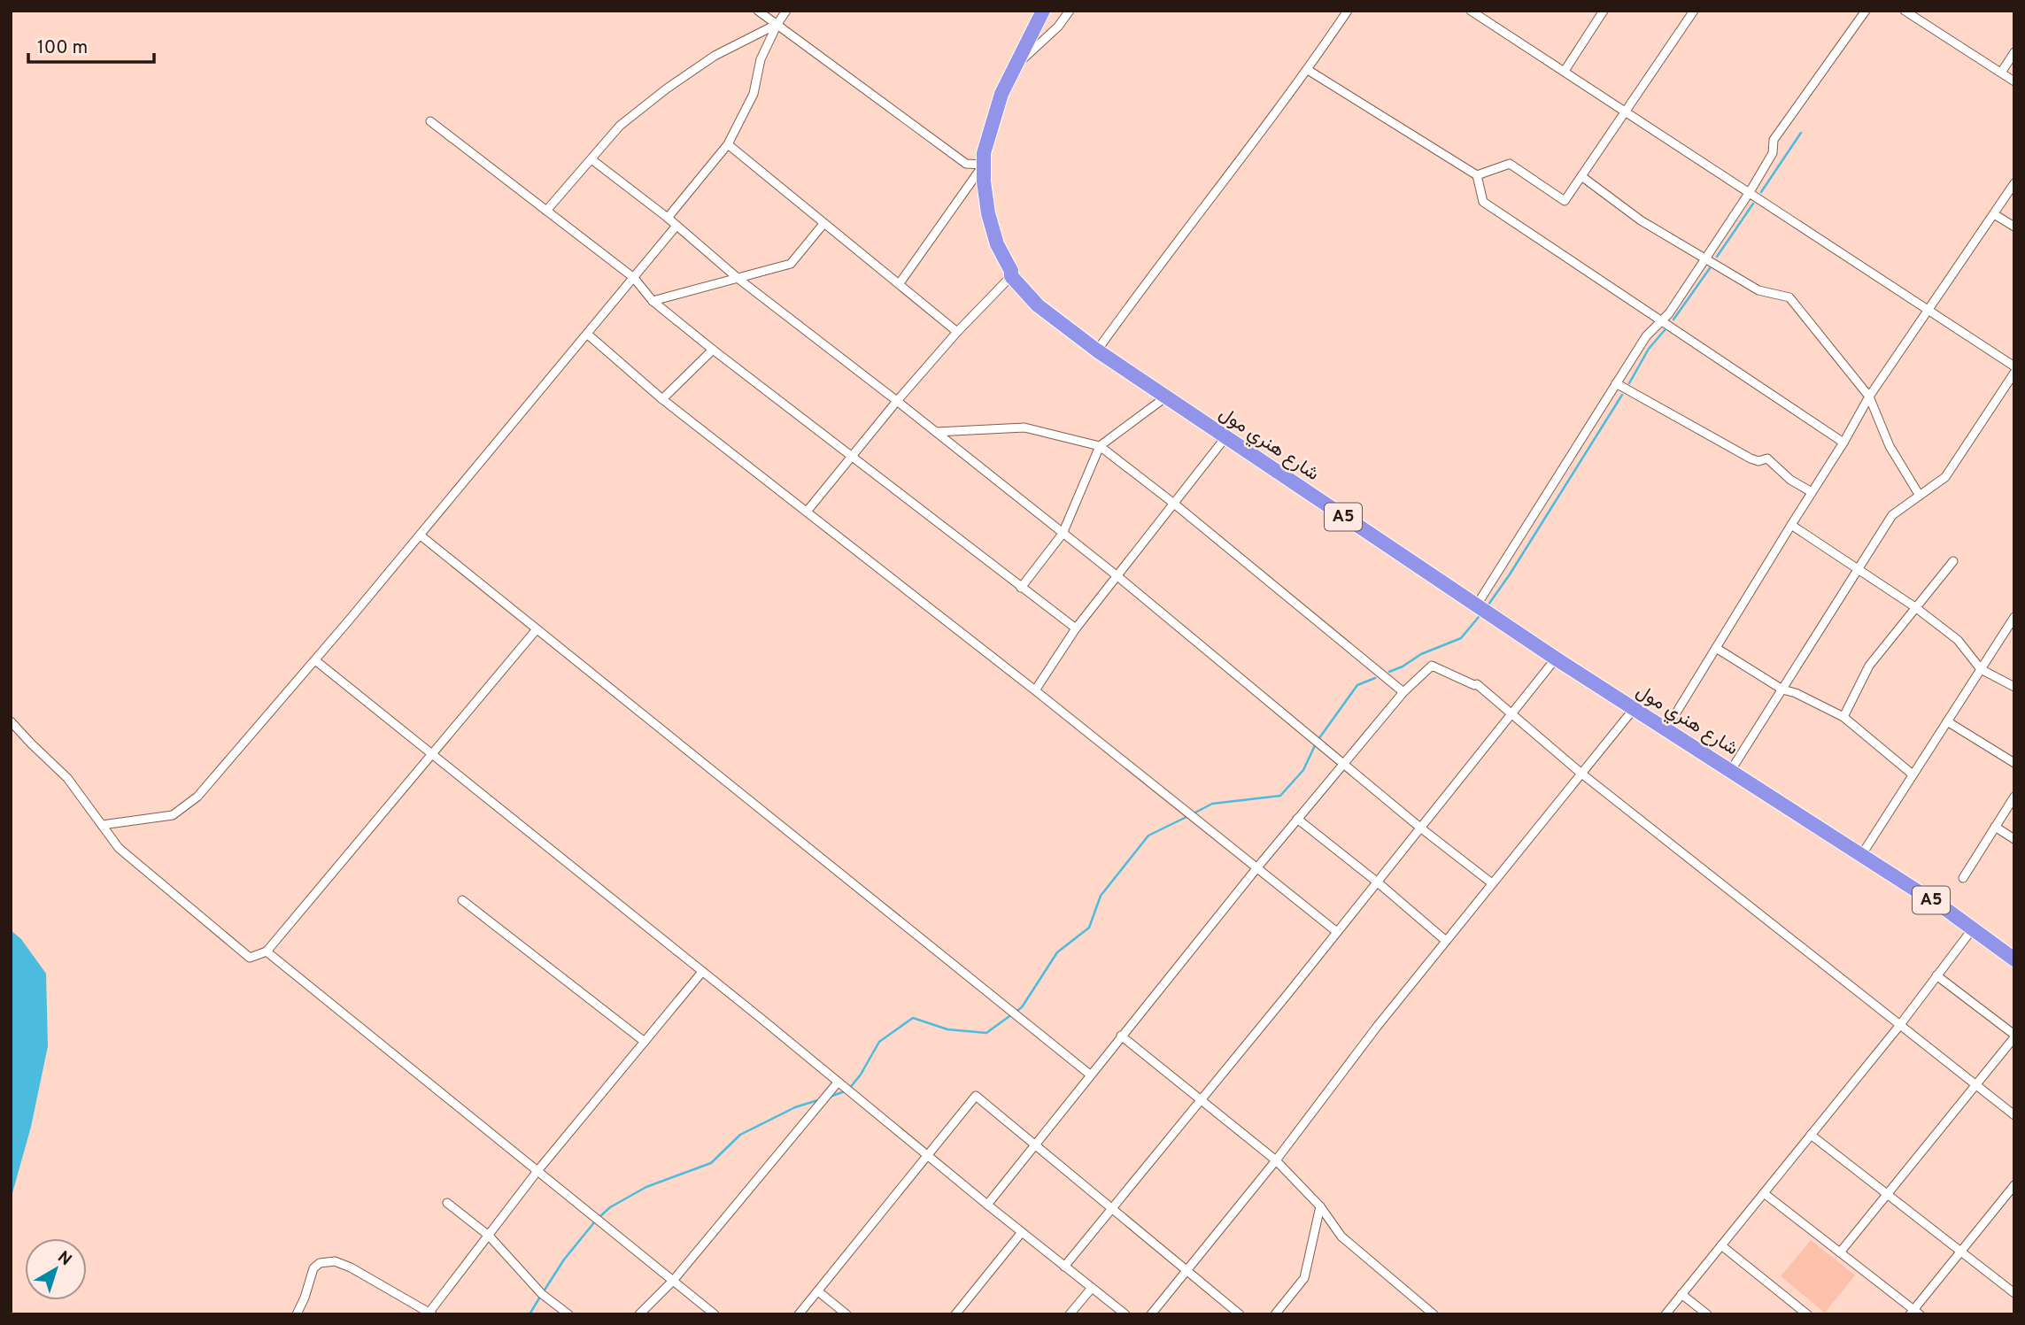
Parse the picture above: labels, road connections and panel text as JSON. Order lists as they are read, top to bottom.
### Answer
{
  "streets": {
    "highway": ["شارع هنري مول", "A5"]
  },
  "crossings": [
    ["شارع هنري مول", "A5"]
  ],
  "scale_bar": "100 m",
  "north": "top right"
}
